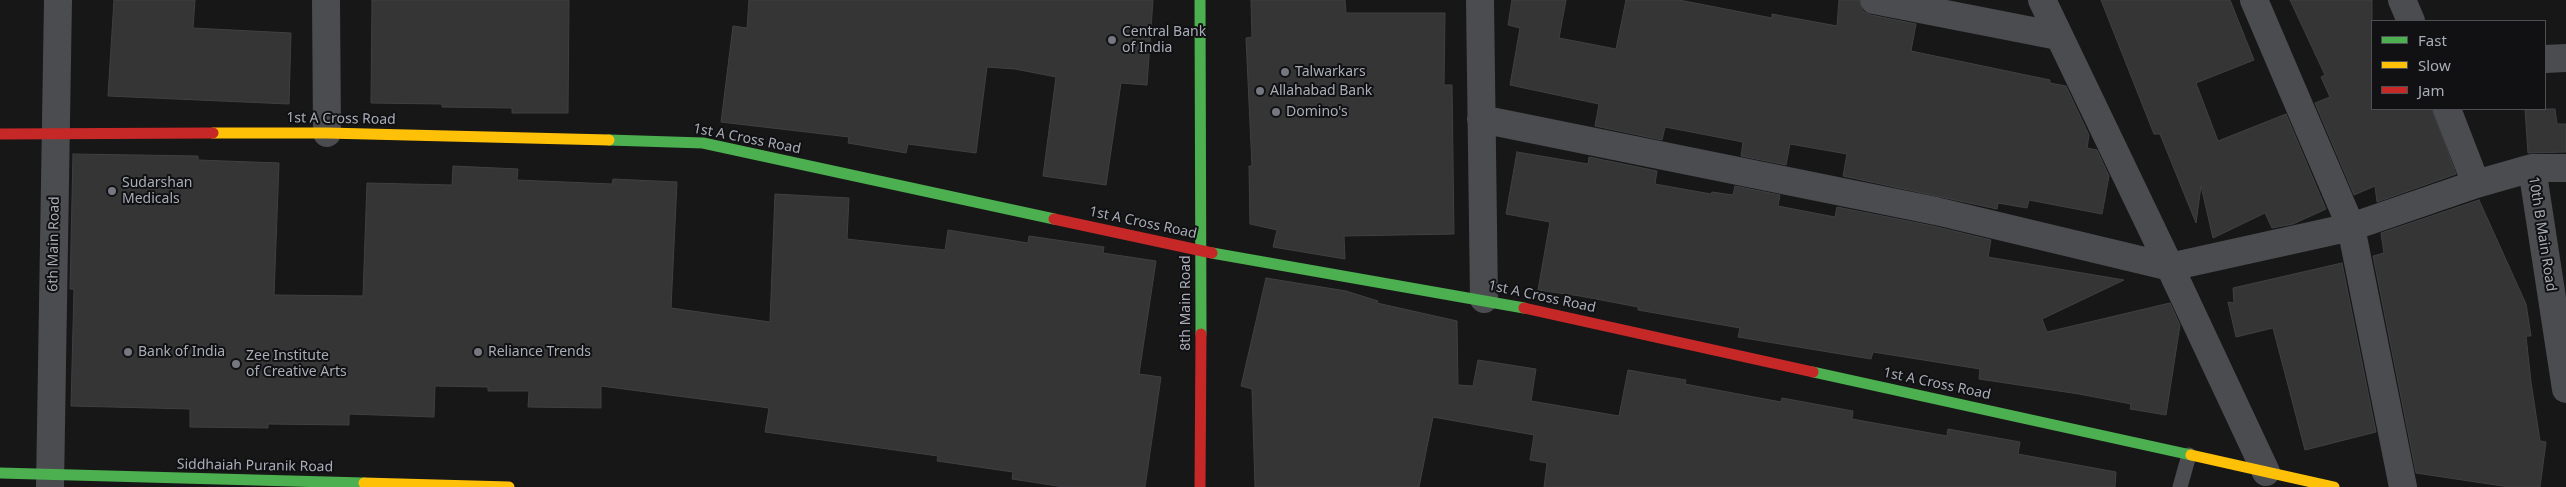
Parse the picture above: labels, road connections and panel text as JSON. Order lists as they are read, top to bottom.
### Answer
{
  "streets": {
    "street": [
      "1st A Cross Road",
      "10th B Main Road",
      "6th Main Road",
      "8th Main Road",
      "Siddhaiah Puranik Road"
    ]
  },
  "crossings": [
    ["1st A Cross Road", "6th Main Road"],
    ["1st A Cross Road", "8th Main Road"],
    ["6th Main Road", "Siddhaiah Puranik Road"]
  ],
  "places": [
    "Central Bank of India",
    "Talwarkars",
    "Allahabad Bank",
    "Domino's",
    "Sudarshan Medicals",
    "Bank of India",
    "Reliance Trends",
    "Zee Institute of Creative Arts"
  ],
  "legend": ["Fast", "Slow", "Jam"]
}
